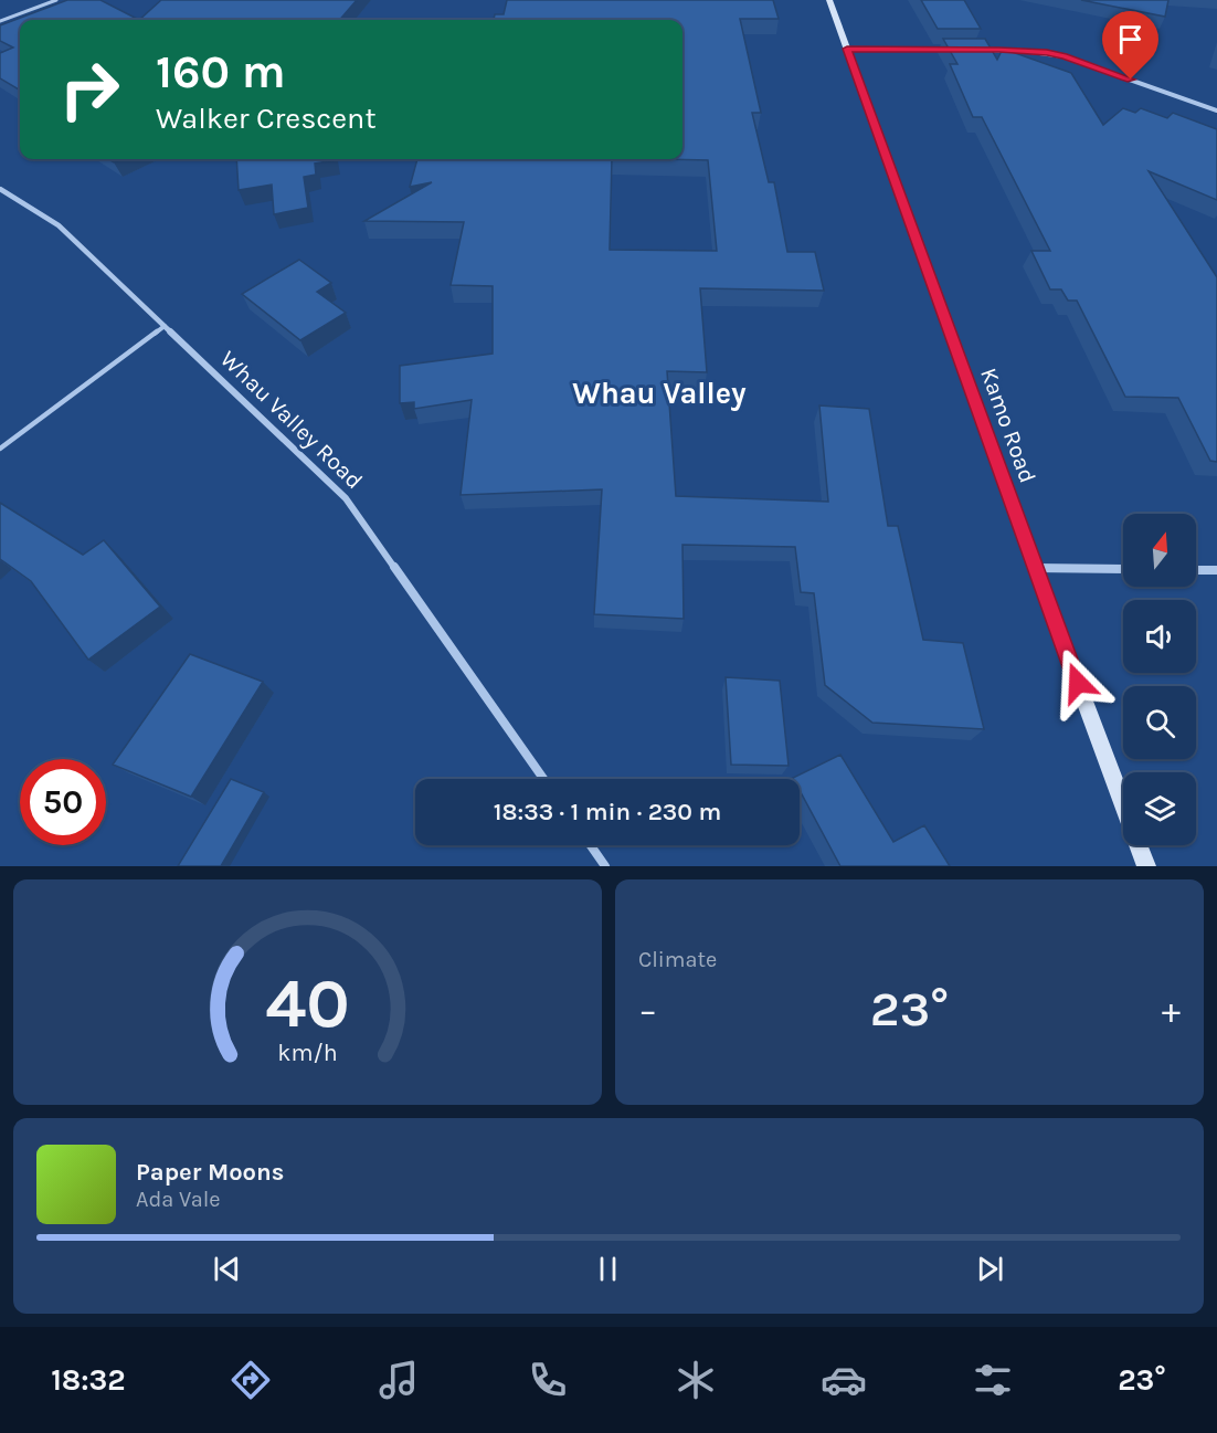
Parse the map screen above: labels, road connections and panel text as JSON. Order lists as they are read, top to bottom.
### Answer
{
  "streets": {
    "main road": ["Kamo Road"],
    "street": ["Whau Valley Road"]
  },
  "districts": ["Whau Valley"],
  "north": "top",
  "page": {
    "turn": ["160 m", "Walker Crescent"],
    "limit": "50",
    "trip": "18:33 · 1 min · 230 m",
    "tile": "Climate",
    "heat": ["−", "23°", "+"],
    "song": ["Paper Moons", "Ada Vale"],
    "tabs": ["18:32", "23°"],
    "gauge": ["40", "km/h"]
  }
}
